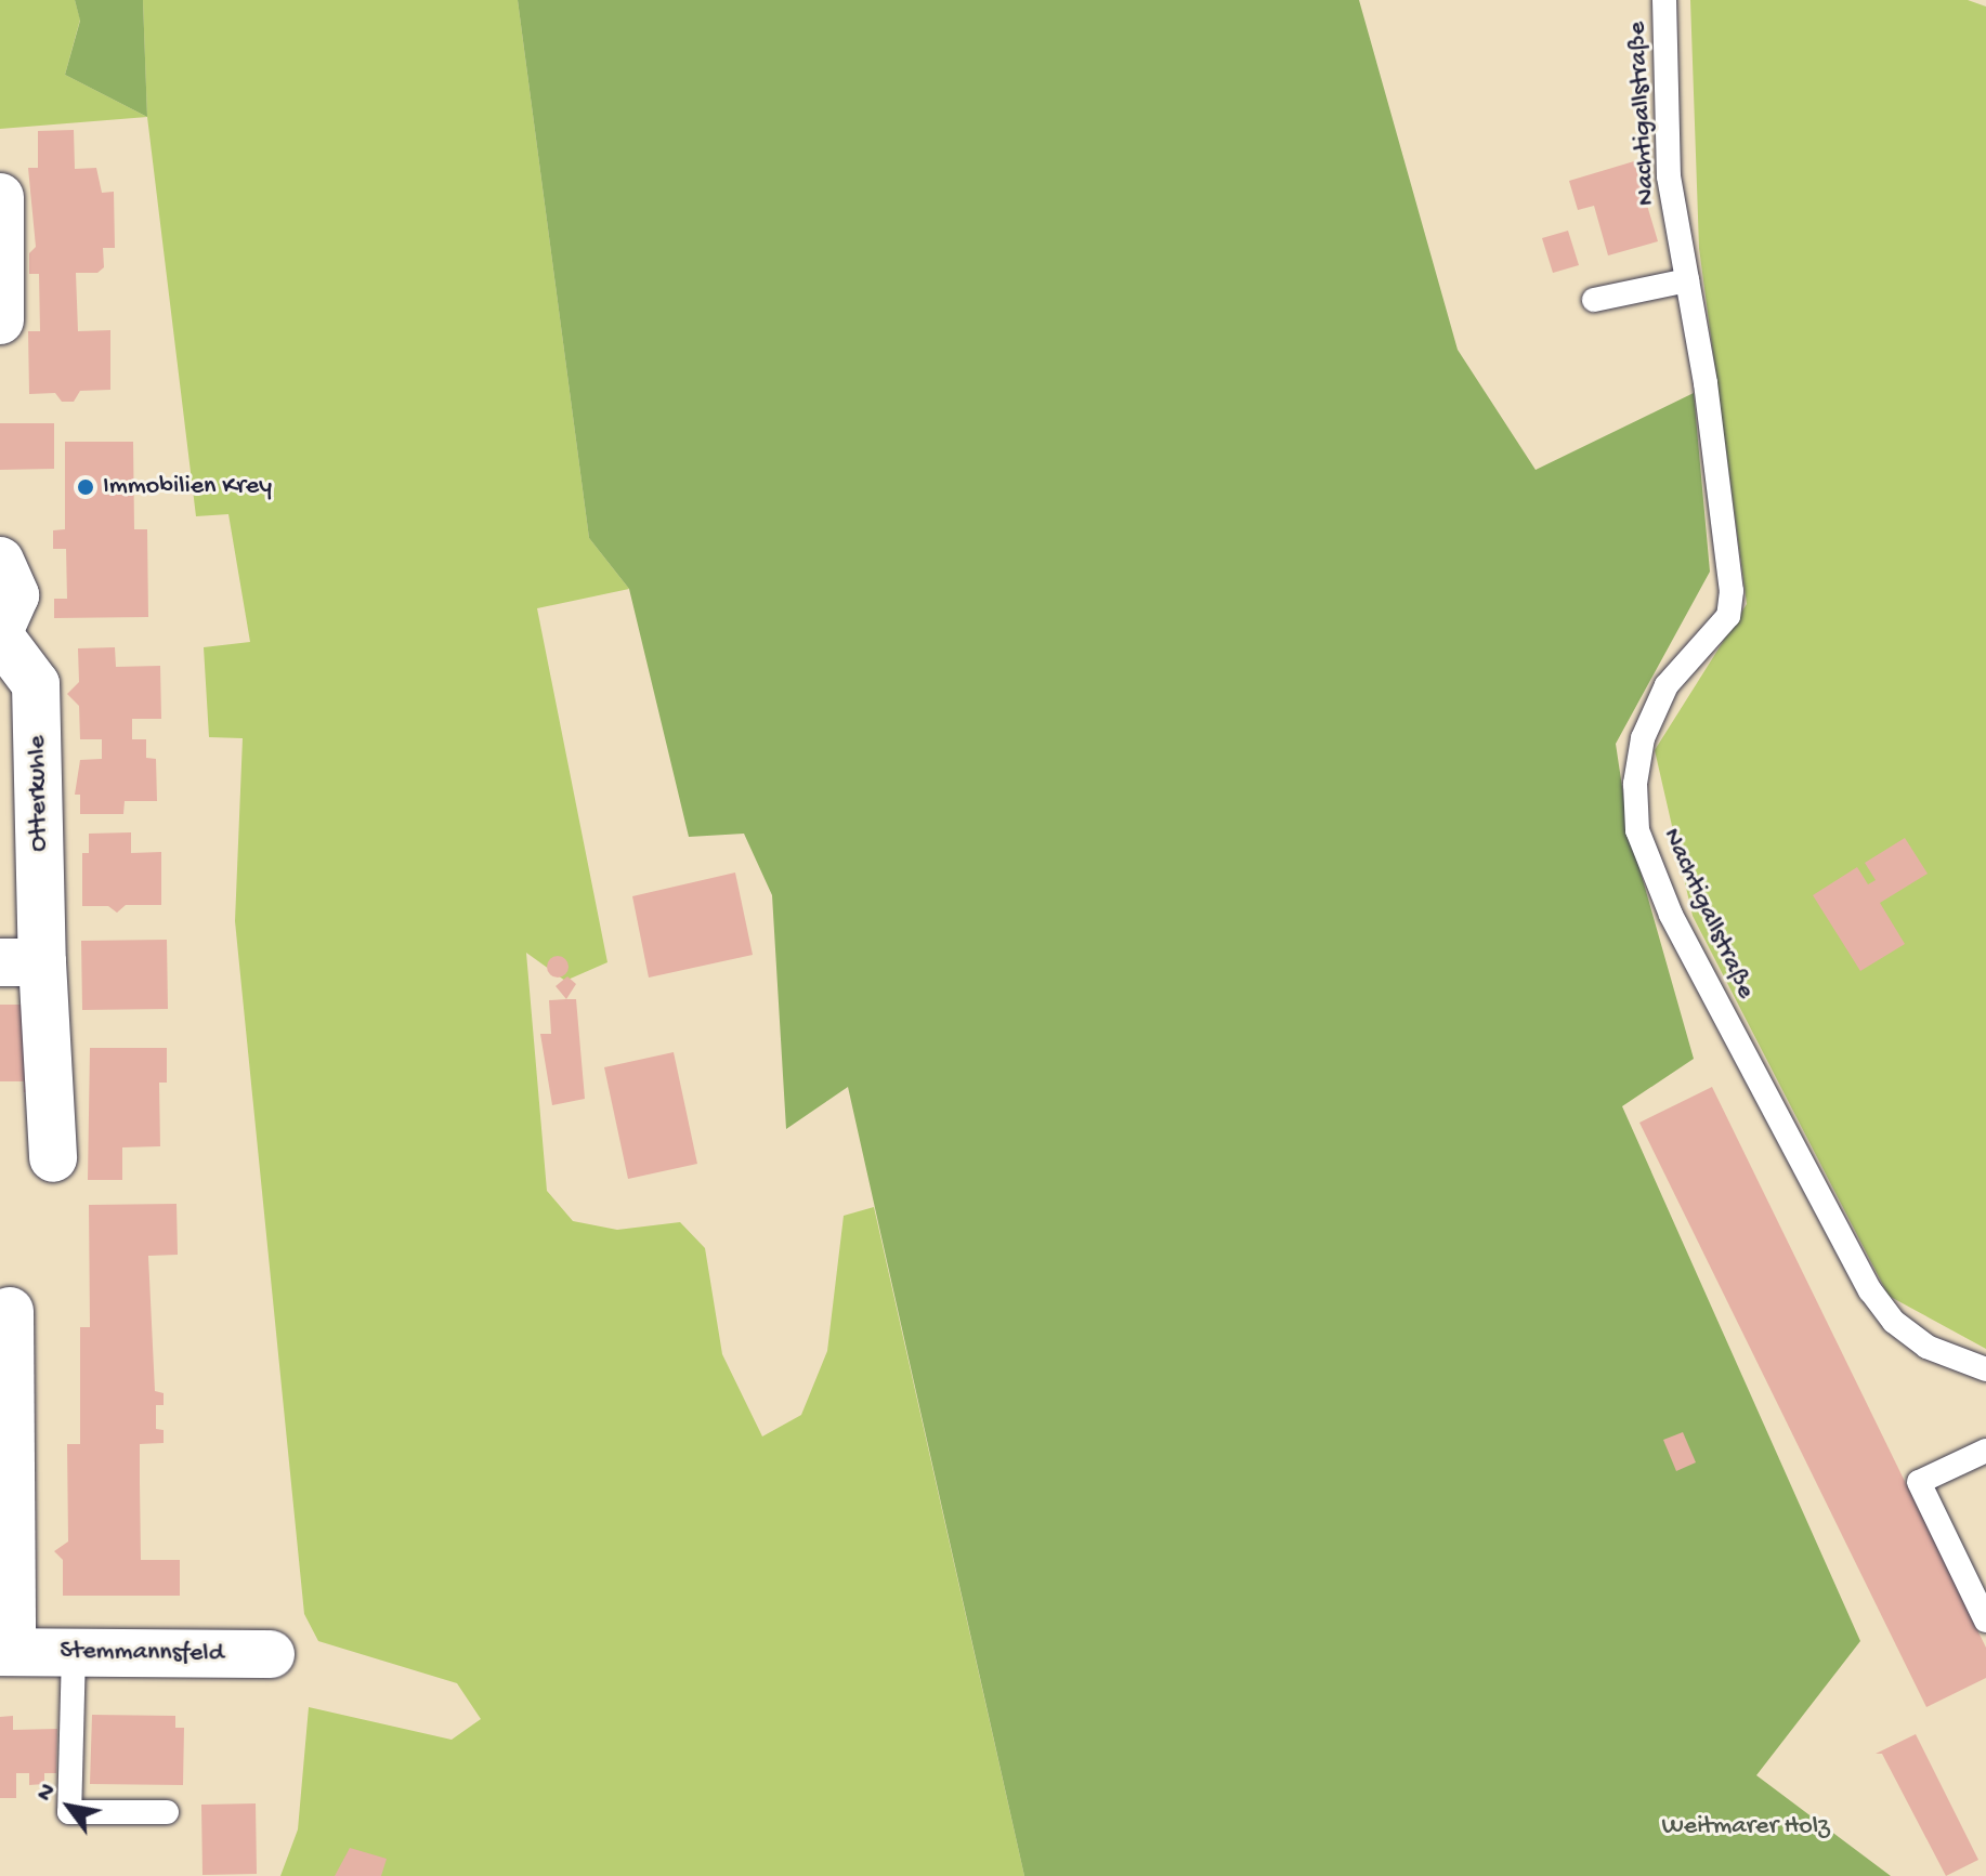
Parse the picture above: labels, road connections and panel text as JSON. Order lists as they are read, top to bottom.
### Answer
{
  "streets": {
    "street": ["Otterkuhle", "Stemmannsfeld"],
    "lane": ["Nachtigallstraße"]
  },
  "parks": ["Weitmarer Holz"],
  "places": ["Immobilien Krey"],
  "north": "top left"
}
